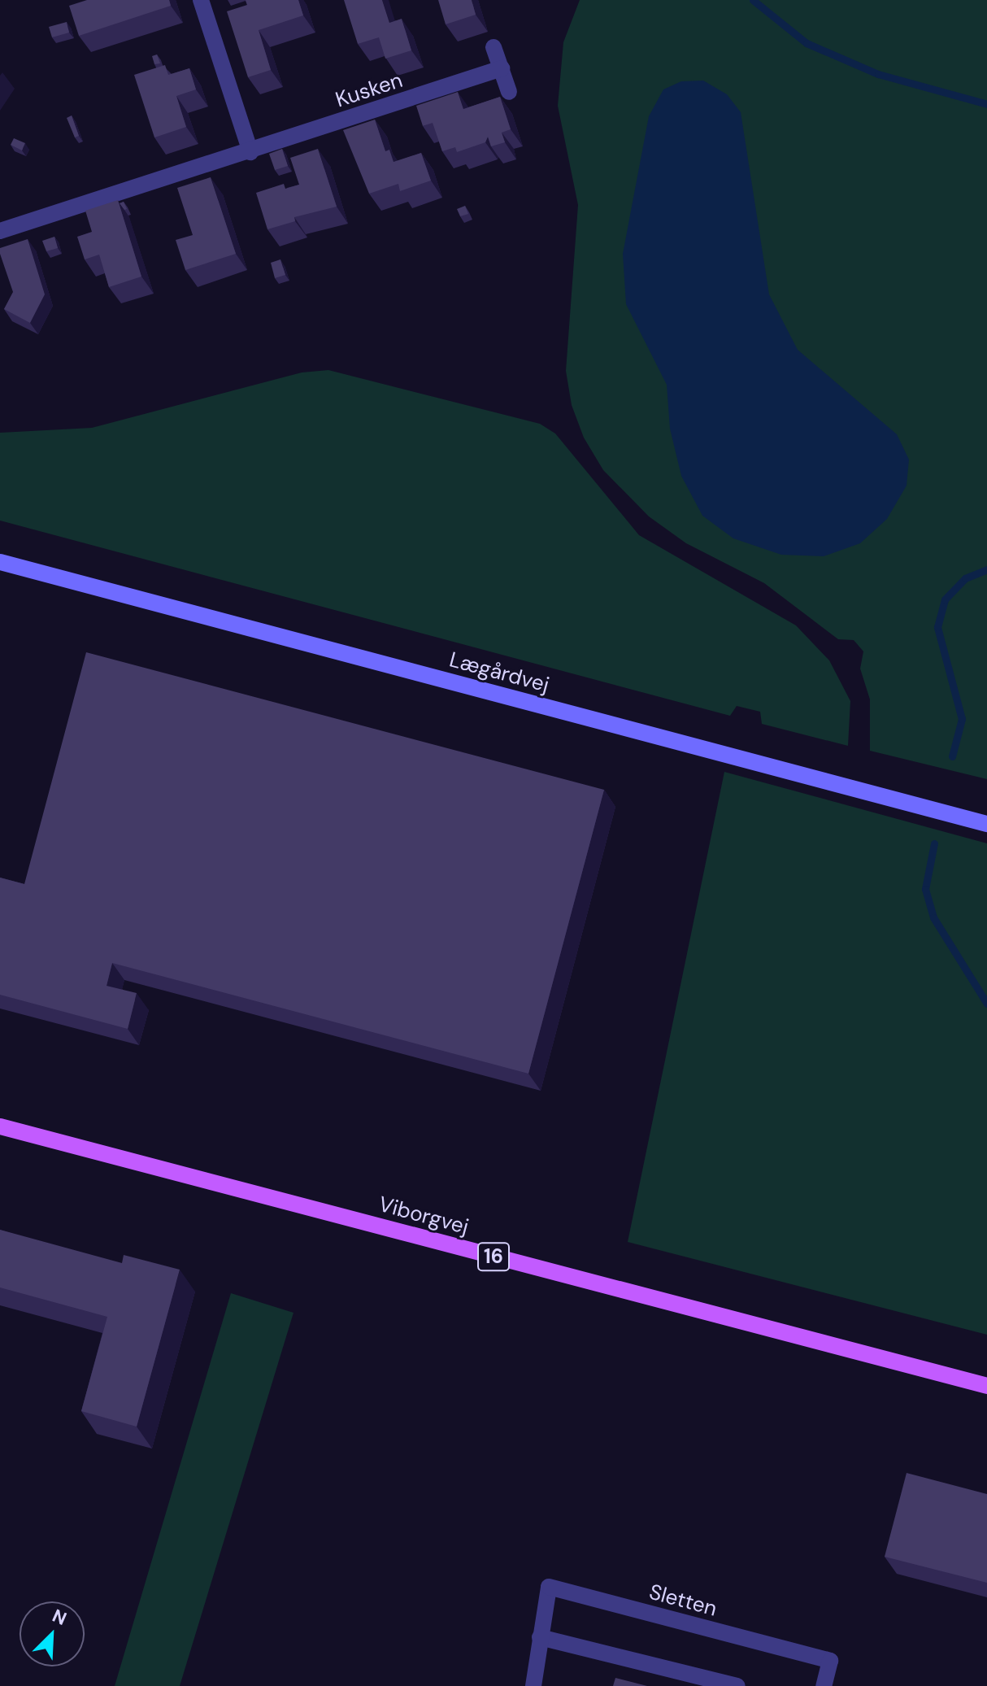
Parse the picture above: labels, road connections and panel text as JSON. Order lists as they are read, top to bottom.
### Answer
{
  "streets": {
    "main road": ["Viborgvej", "16"],
    "street": ["Kusken", "Lægårdvej", "Sletten"]
  },
  "north": "top right"
}
